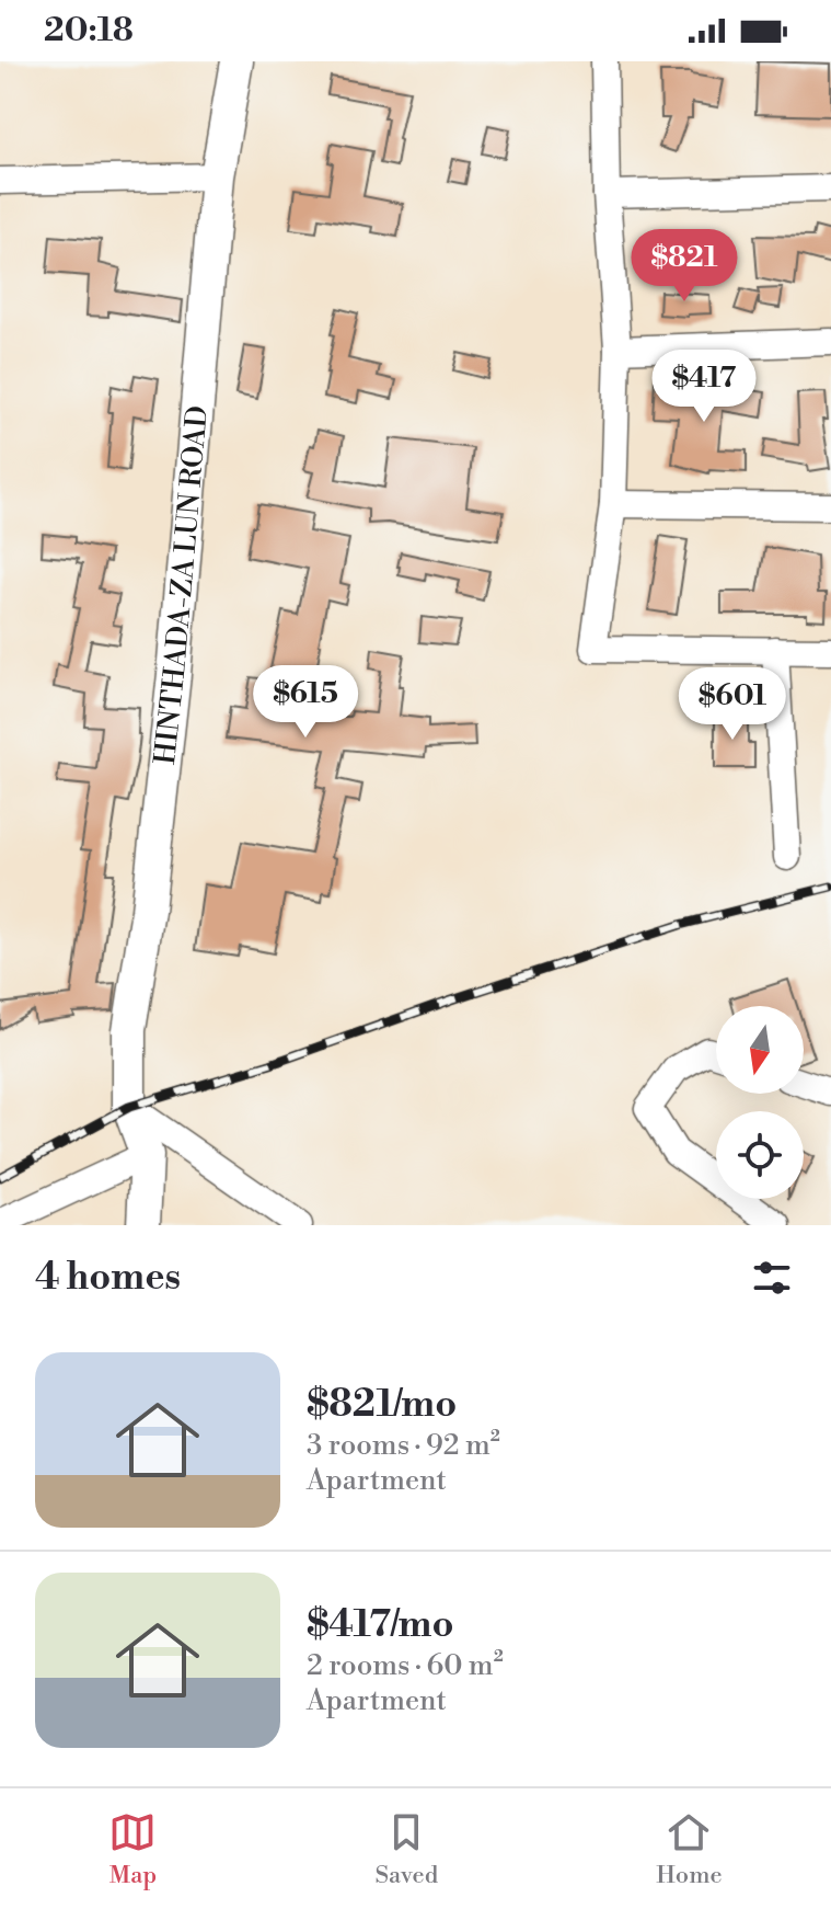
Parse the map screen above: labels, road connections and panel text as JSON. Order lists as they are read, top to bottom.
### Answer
{
  "streets": {
    "main road": ["HINTHADA-ZA LUN ROAD"]
  },
  "north": "bottom",
  "page": {
    "status": "20:18",
    "price": [
      "$821",
      "$417",
      "$615",
      "$601"
    ],
    "heading": "4 homes",
    "list": [
      {
        "name": "$821/mo",
        "note": "3 rooms · 92 m² · Apartment"
      },
      {
        "name": "$417/mo",
        "note": "2 rooms · 60 m² · Apartment"
      }
    ],
    "tabs": ["Map", "Saved", "Home"]
  }
}
